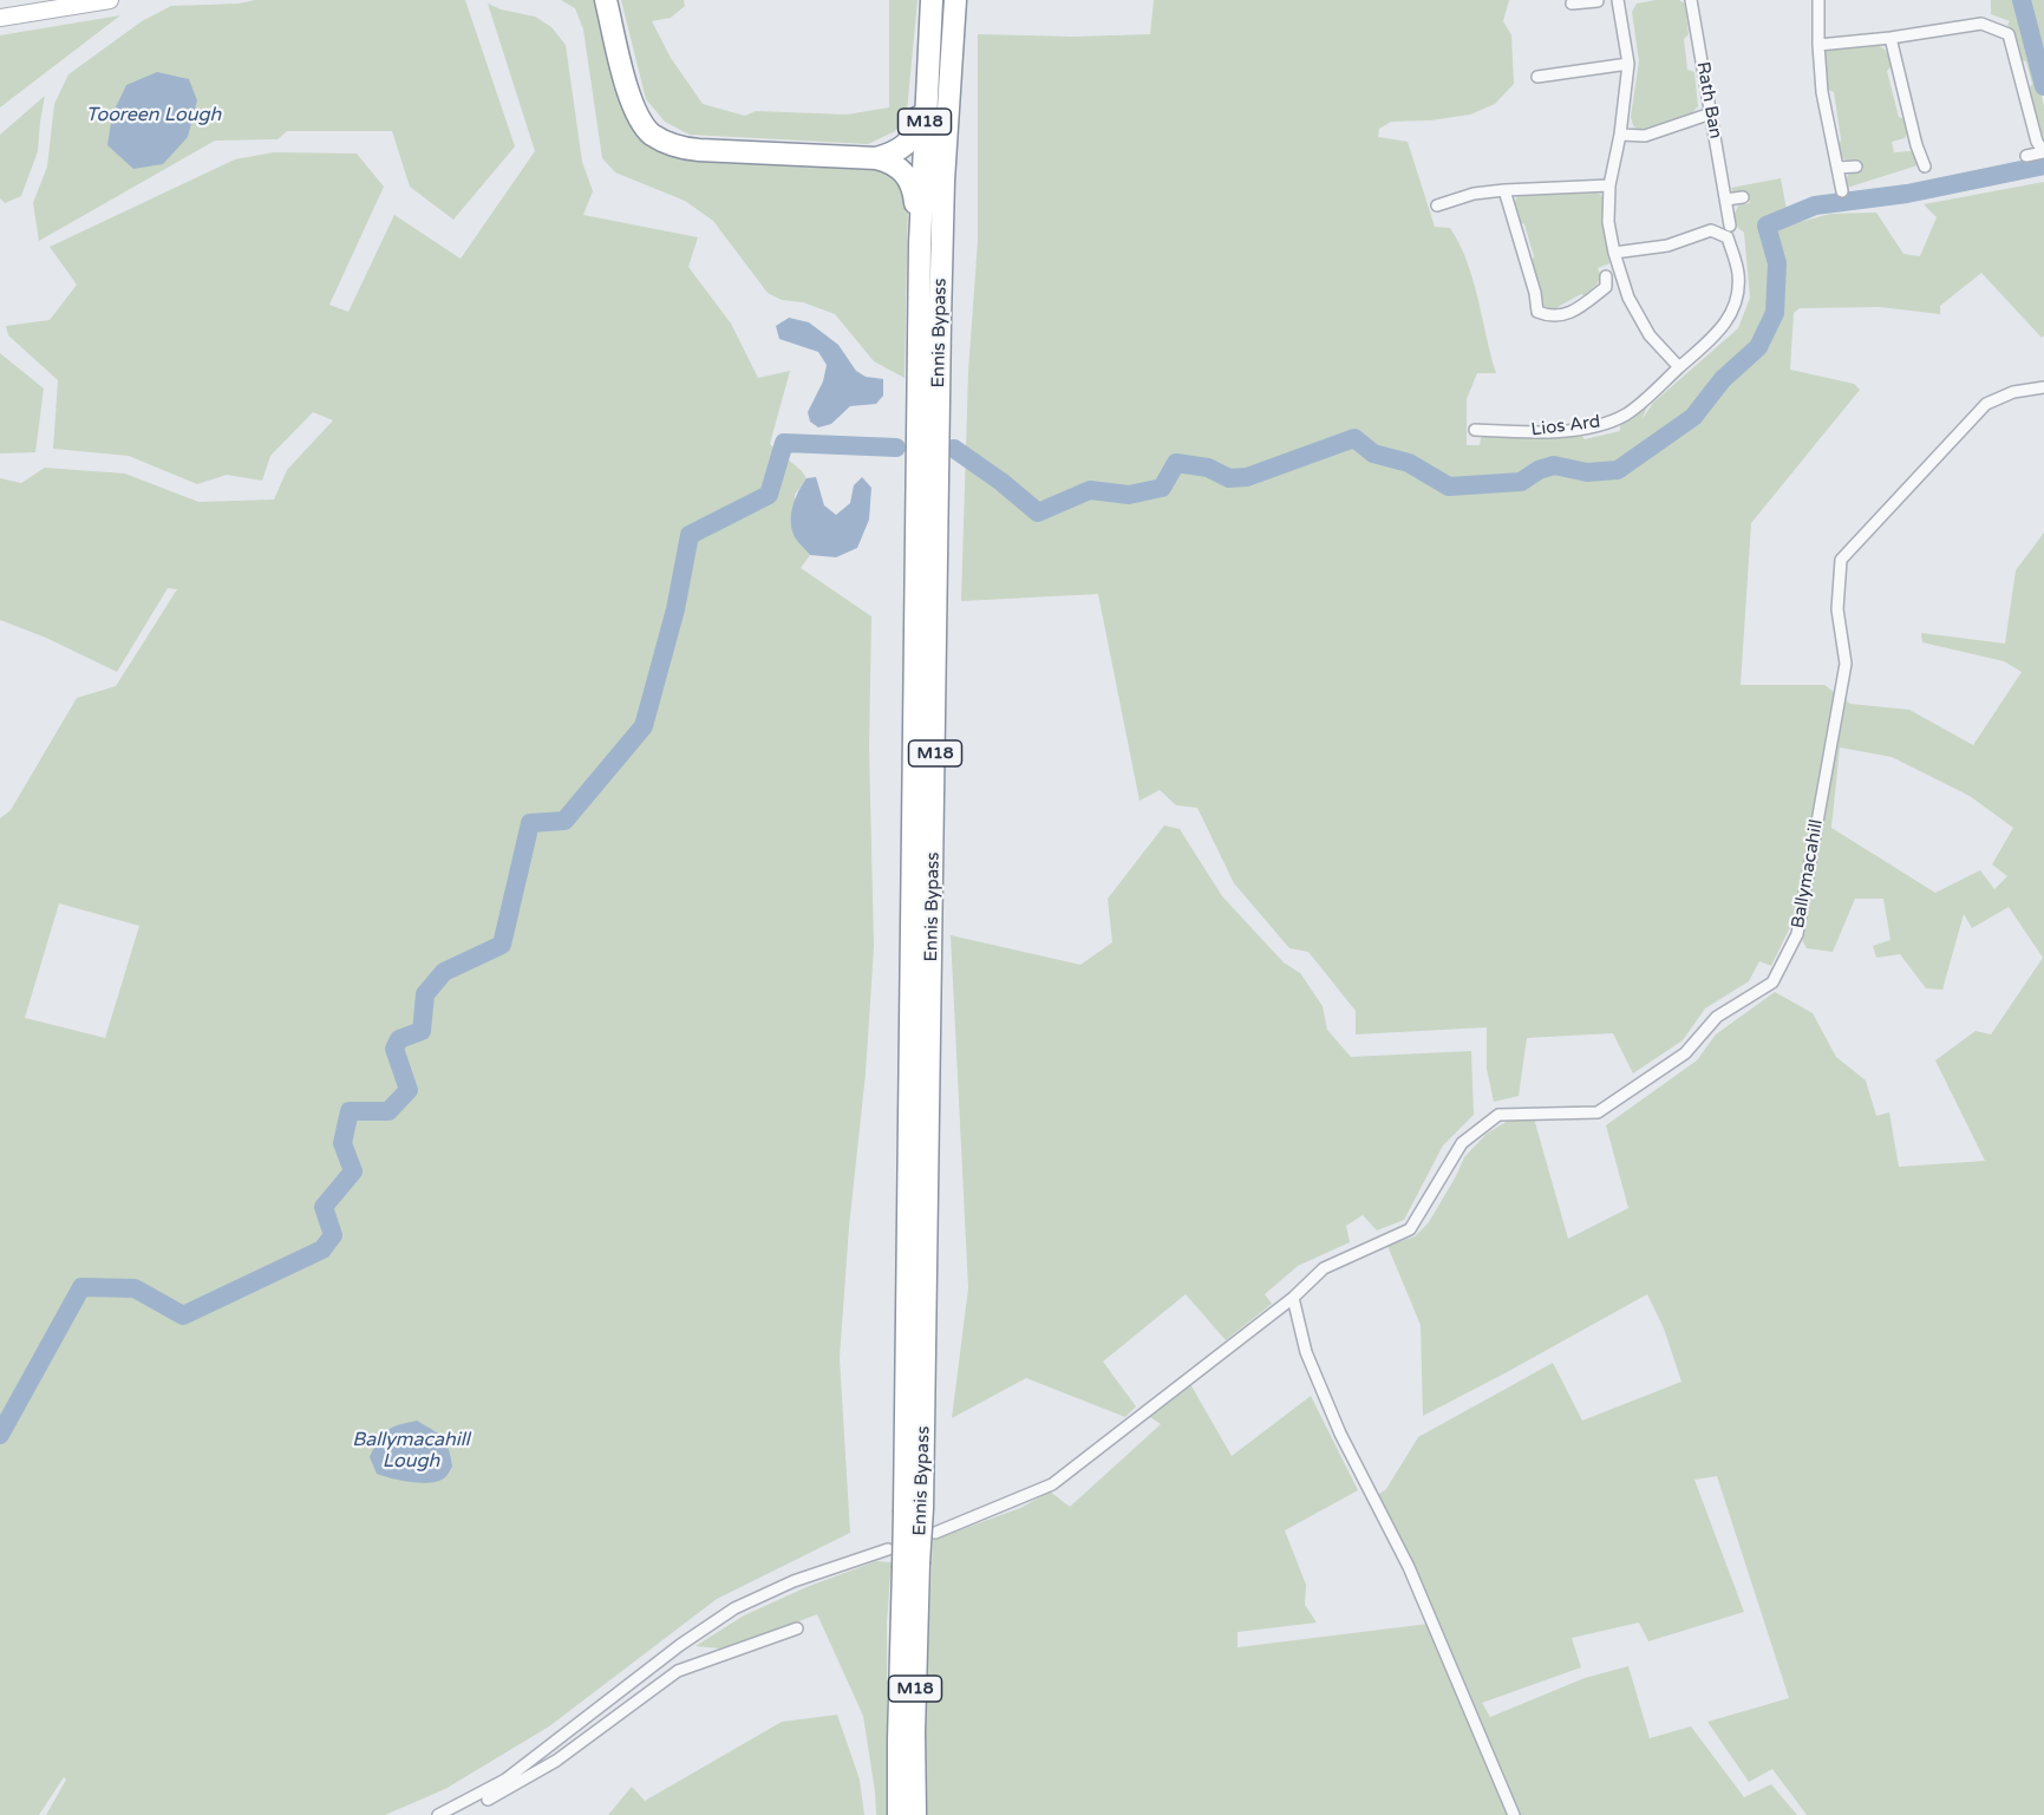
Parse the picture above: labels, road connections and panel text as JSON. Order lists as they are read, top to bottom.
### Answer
{
  "streets": {
    "highway": ["M18", "Ennis Bypass"],
    "street": ["Rath Ban", "Lios Ard", "Ballymacahill"]
  },
  "water": ["Tooreen Lough", "Ballymacahill Lough"]
}
